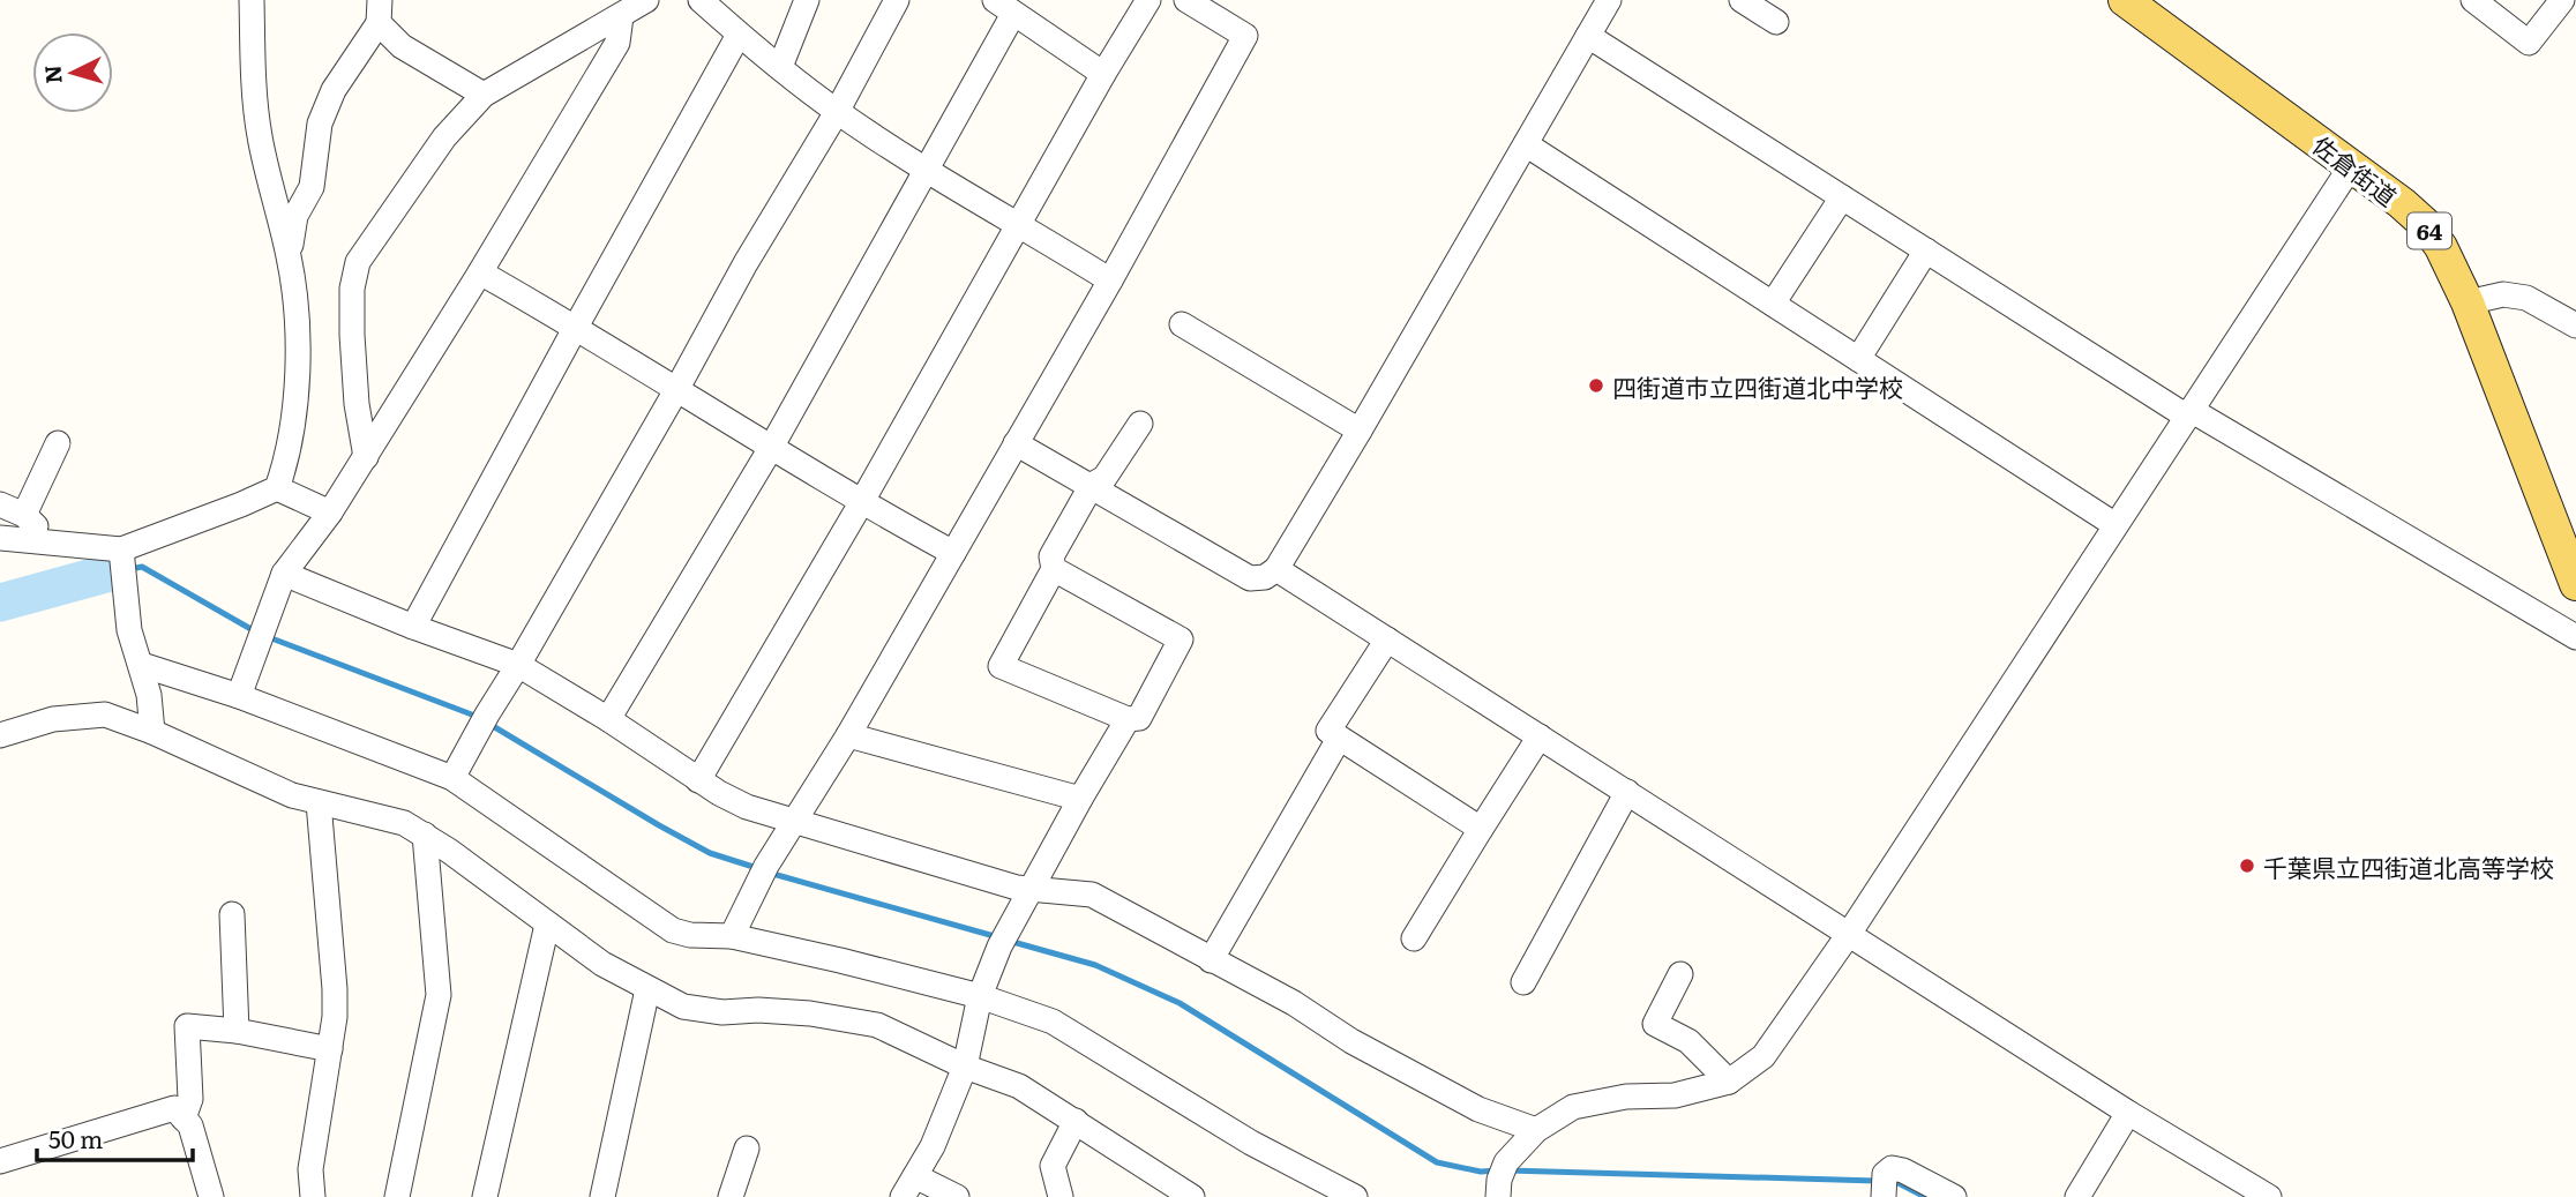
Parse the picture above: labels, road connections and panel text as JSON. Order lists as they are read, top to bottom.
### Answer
{
  "streets": {
    "main road": ["佐倉街道", "64"]
  },
  "places": ["四街道市立四街道北中学校", "千葉県立四街道北高等学校"],
  "scale_bar": "50 m",
  "north": "left"
}
